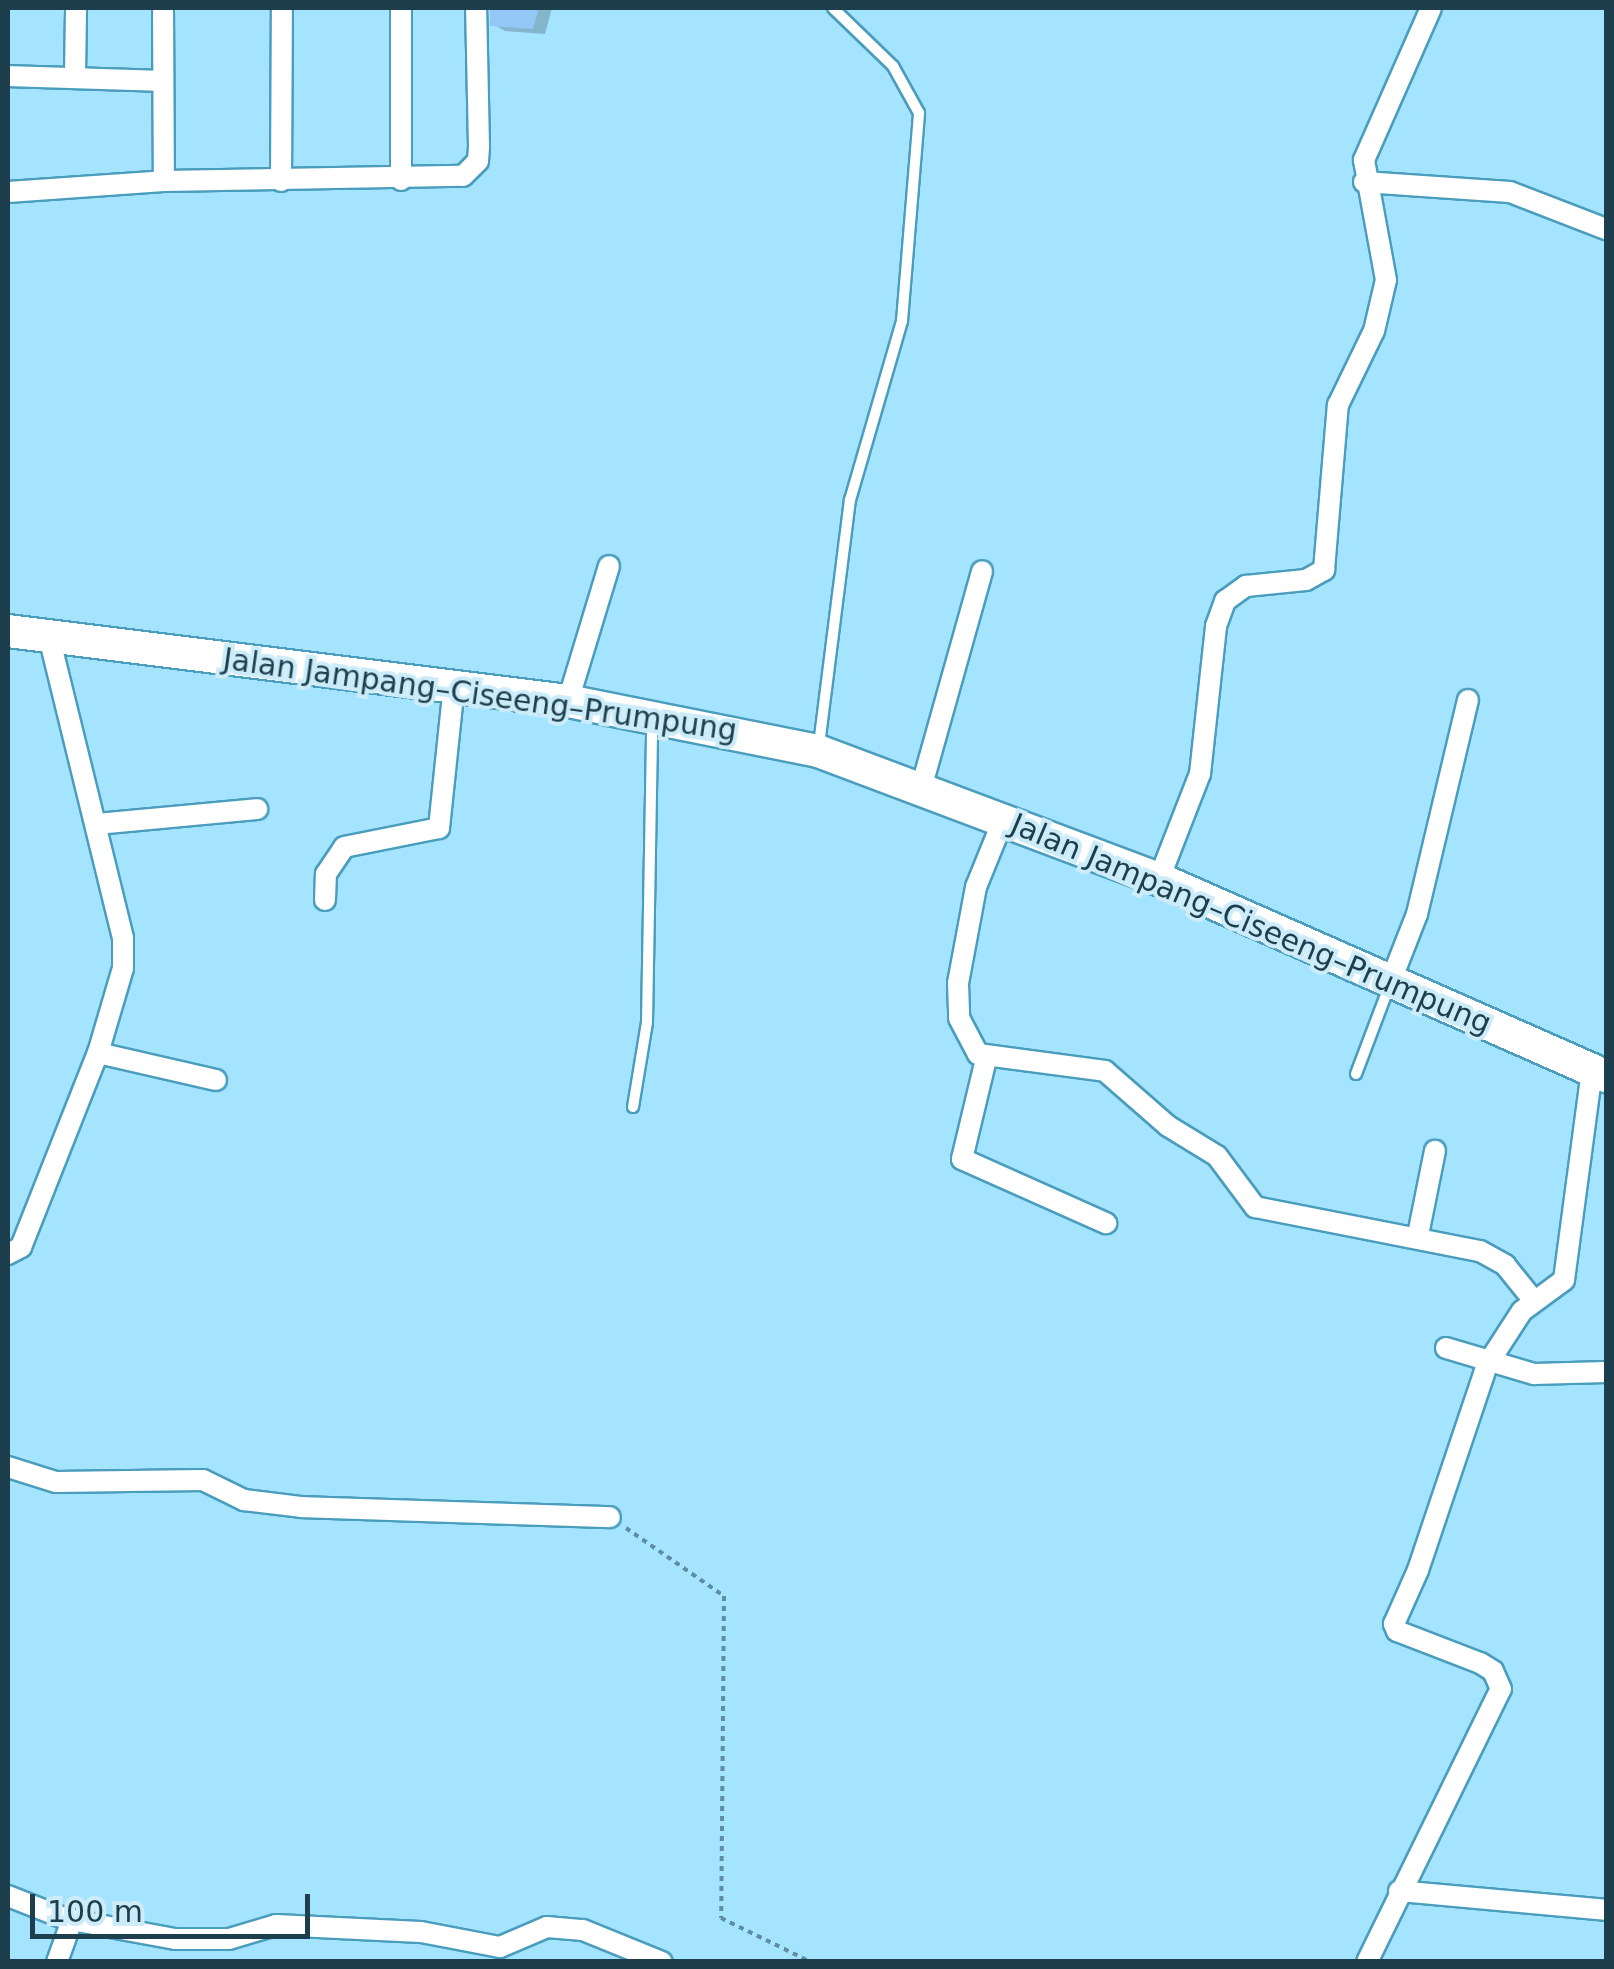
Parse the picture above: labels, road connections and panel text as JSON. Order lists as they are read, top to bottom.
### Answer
{
  "streets": {
    "main road": ["Jalan Jampang–Ciseeng–Prumpung"]
  },
  "scale_bar": "100 m"
}
